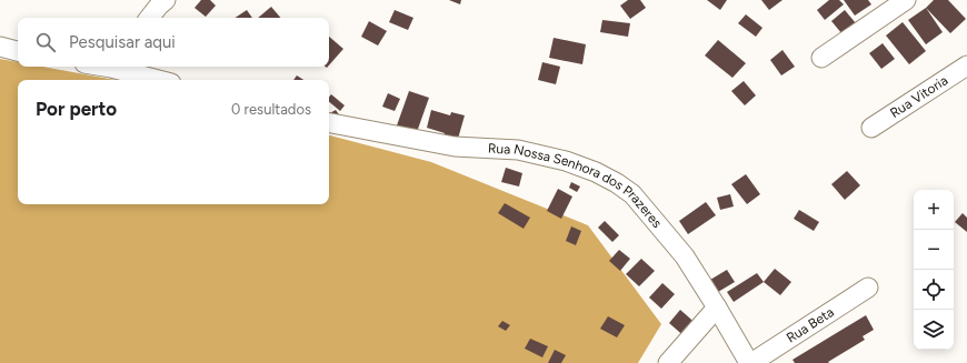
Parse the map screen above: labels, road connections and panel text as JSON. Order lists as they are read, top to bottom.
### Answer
{
  "streets": {
    "street": ["Rua Vitoria", "Rua Nossa Senhora dos Prazeres", "Rua Beta"]
  },
  "crossings": [
    ["Rua Nossa Senhora dos Prazeres", "Rua Beta"]
  ],
  "page": {
    "search": "Pesquisar aqui",
    "heading": ["Por perto", "0 resultados"],
    "map_buttons": ["+", "−"]
  }
}
